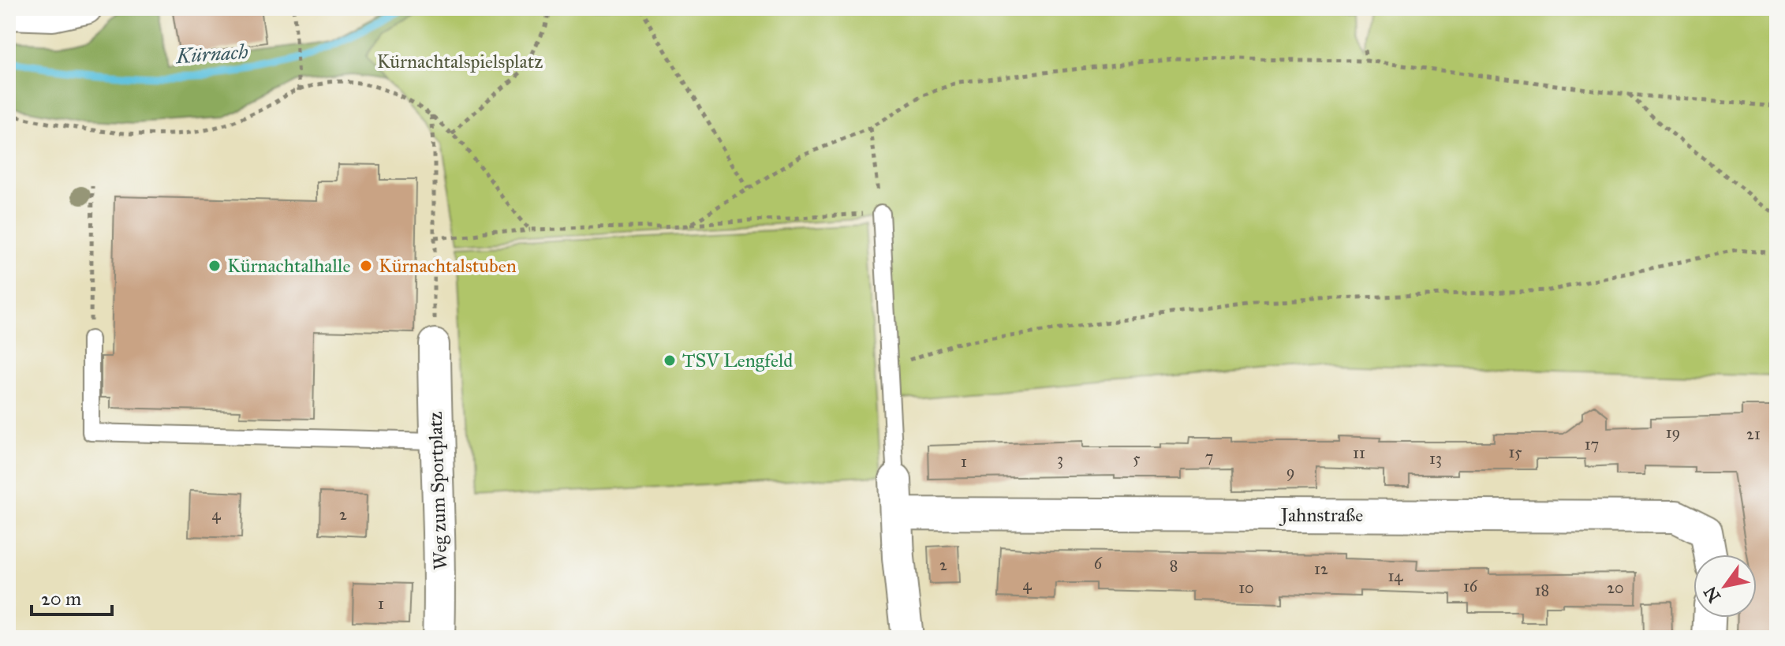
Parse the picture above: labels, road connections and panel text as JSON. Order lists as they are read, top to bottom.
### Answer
{
  "streets": {
    "street": ["Weg zum Sportplatz", "Jahnstraße"]
  },
  "water": ["Kürnach"],
  "parks": ["Kürnachtalspielsplatz"],
  "places": ["Kürnachtalhalle", "Kürnachtalstuben", "TSV Lengfeld"],
  "house_numbers": [
    "19",
    "21",
    "17",
    "15",
    "11",
    "7",
    "5",
    "13",
    "3",
    "1",
    "9",
    "4",
    "2",
    "6",
    "2",
    "8",
    "12",
    "14",
    "4",
    "16",
    "10",
    "20",
    "18",
    "1"
  ],
  "scale_bar": "20 m",
  "north": "bottom left"
}
